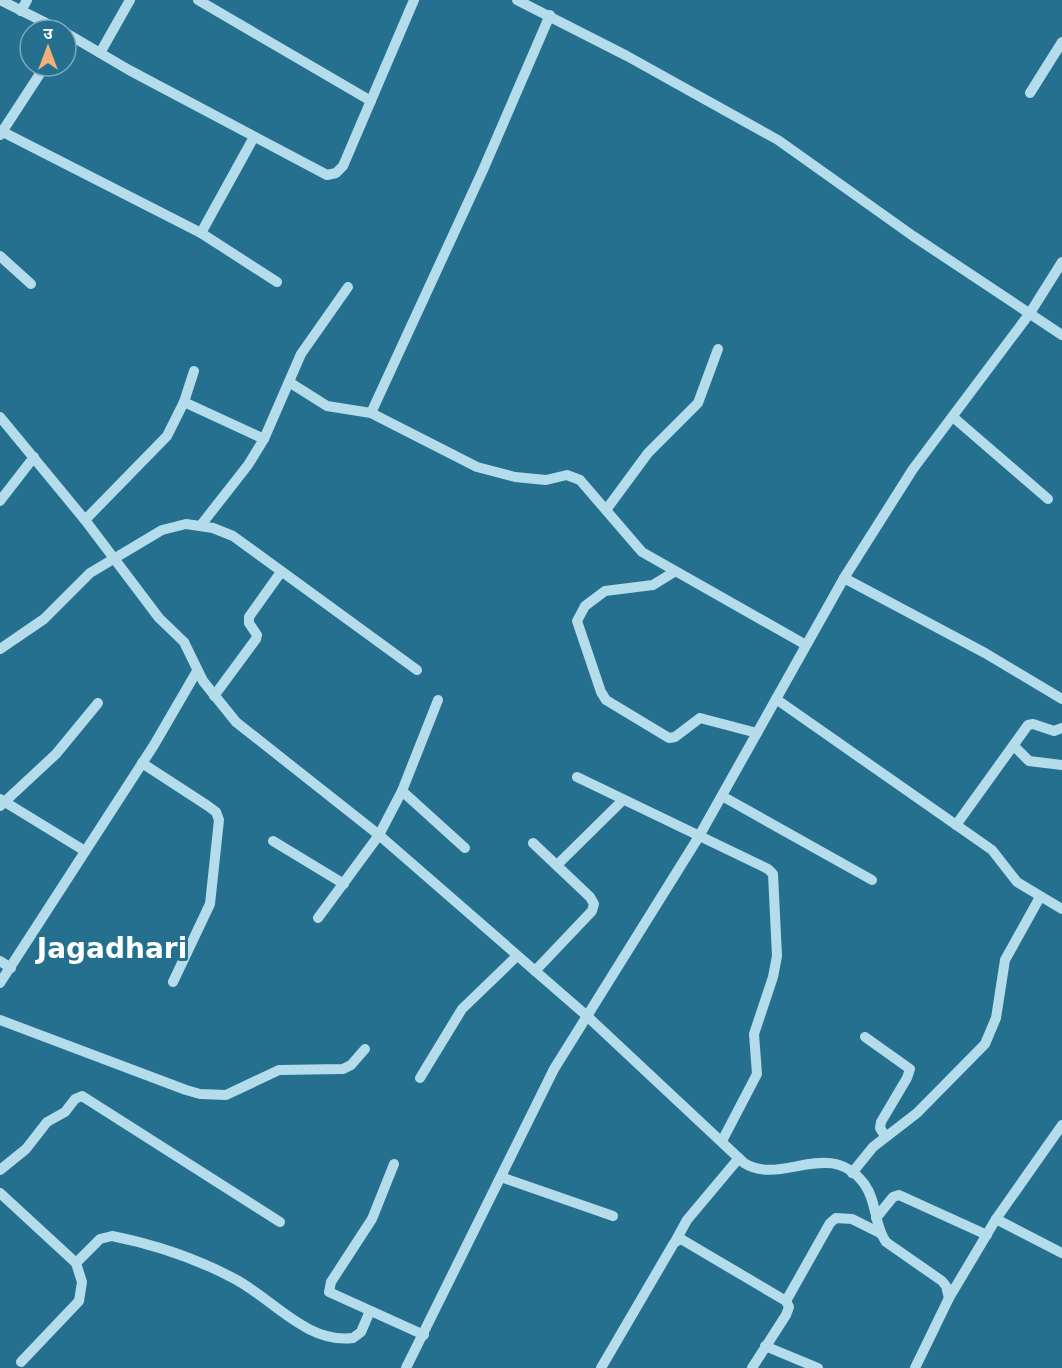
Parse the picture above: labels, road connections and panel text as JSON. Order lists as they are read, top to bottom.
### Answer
{
  "districts": ["Jagadhari"],
  "north": "top"
}
